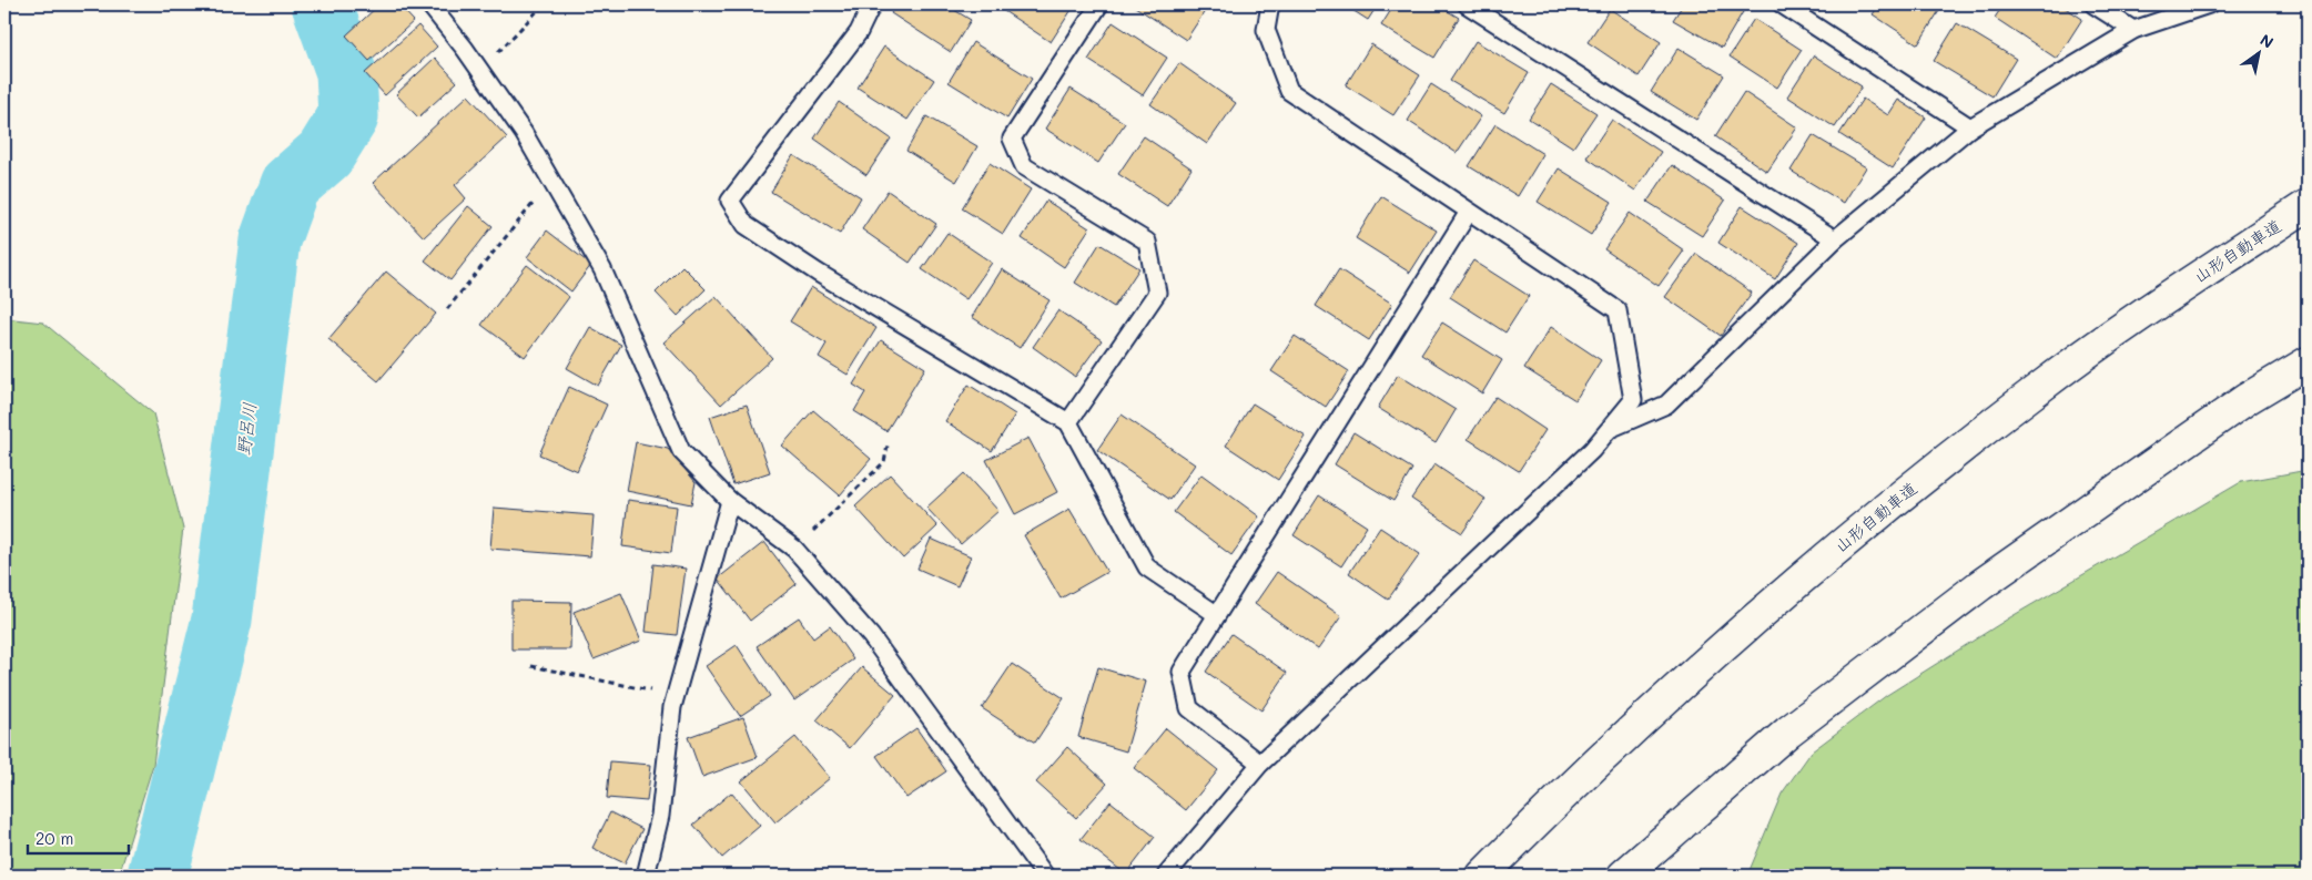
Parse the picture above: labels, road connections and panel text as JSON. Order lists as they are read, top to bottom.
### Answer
{
  "streets": {
    "highway": ["山形自動車道"]
  },
  "water": ["野呂川"],
  "scale_bar": "20 m",
  "north": "top right"
}
